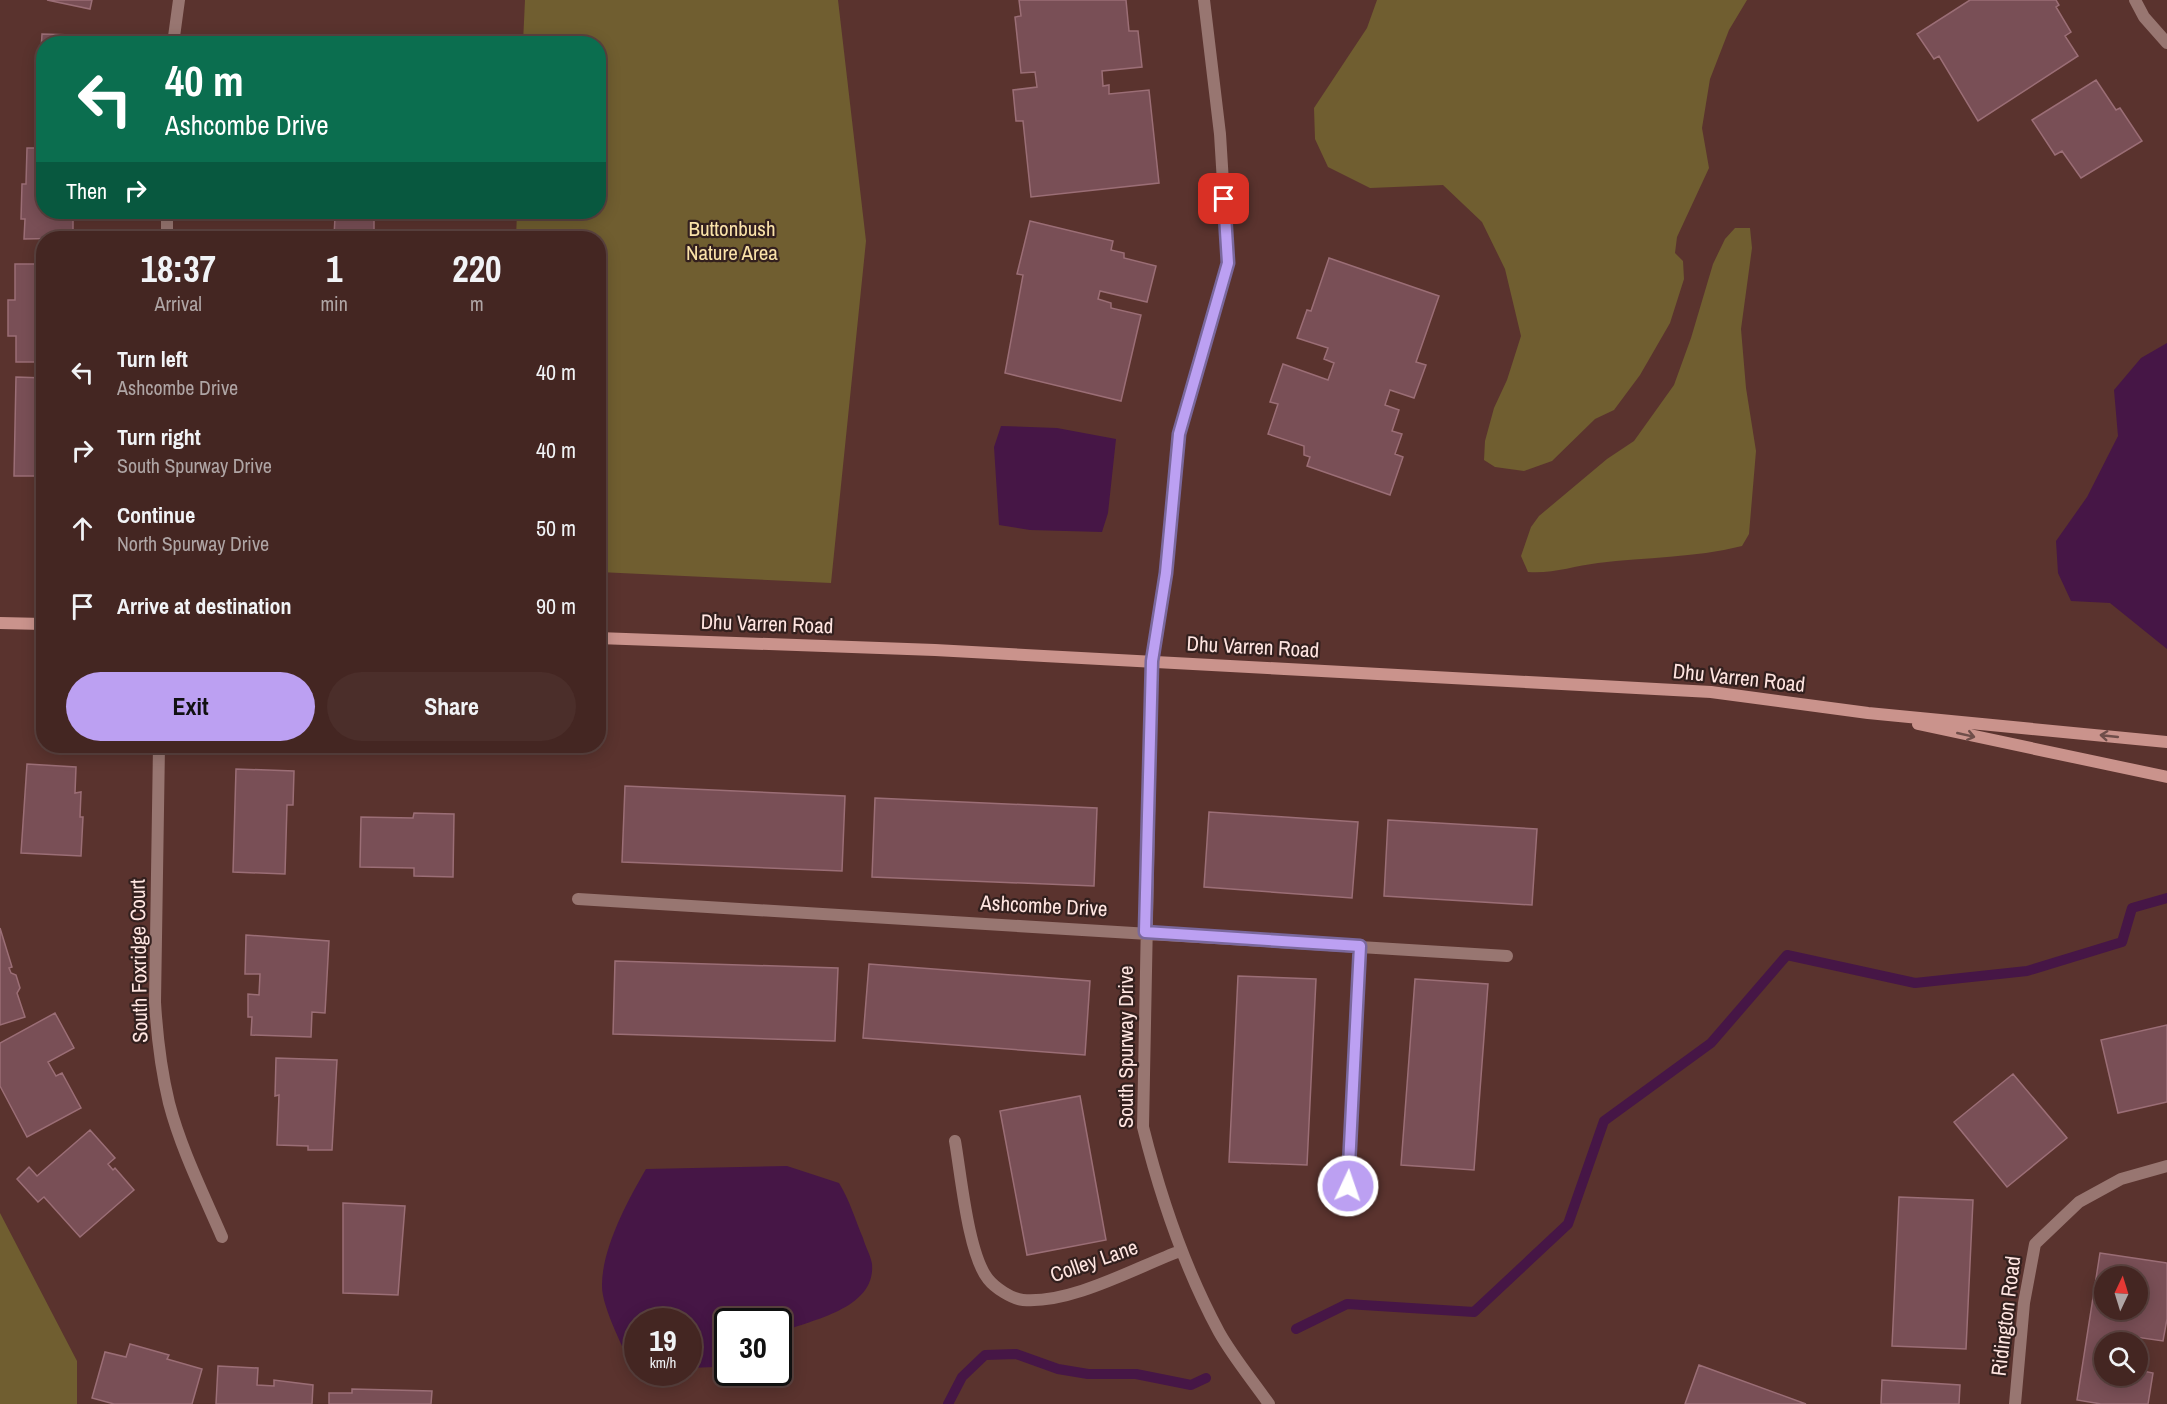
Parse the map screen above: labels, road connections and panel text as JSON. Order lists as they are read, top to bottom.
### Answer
{
  "streets": {
    "main road": ["Dhu Varren Road"],
    "street": [
      "Ashcombe Drive",
      "South Foxridge Court",
      "South Spurway Drive",
      "Colley Lane",
      "Ridington Road"
    ]
  },
  "crossings": [
    ["Dhu Varren Road", "South Spurway Drive"],
    ["Ashcombe Drive", "South Spurway Drive"],
    ["South Spurway Drive", "Colley Lane"]
  ],
  "parks": ["Buttonbush Nature Area"],
  "north": "top",
  "page": {
    "turn": ["40 m", "Ashcombe Drive"],
    "then": "Then",
    "eta": [
      "18:37",
      "Arrival",
      "1",
      "min",
      "220",
      "m"
    ],
    "list": [
      {
        "name": "Turn left",
        "note": "Ashcombe Drive",
        "value": "40 m"
      },
      {
        "name": "Turn right",
        "note": "South Spurway Drive",
        "value": "40 m"
      },
      {
        "name": "Continue",
        "note": "North Spurway Drive",
        "value": "50 m"
      },
      {
        "name": "Arrive at destination",
        "value": "90 m"
      }
    ],
    "buttons": ["Exit", "Share"],
    "speed": "19 km/h",
    "limit": "30"
  }
}
